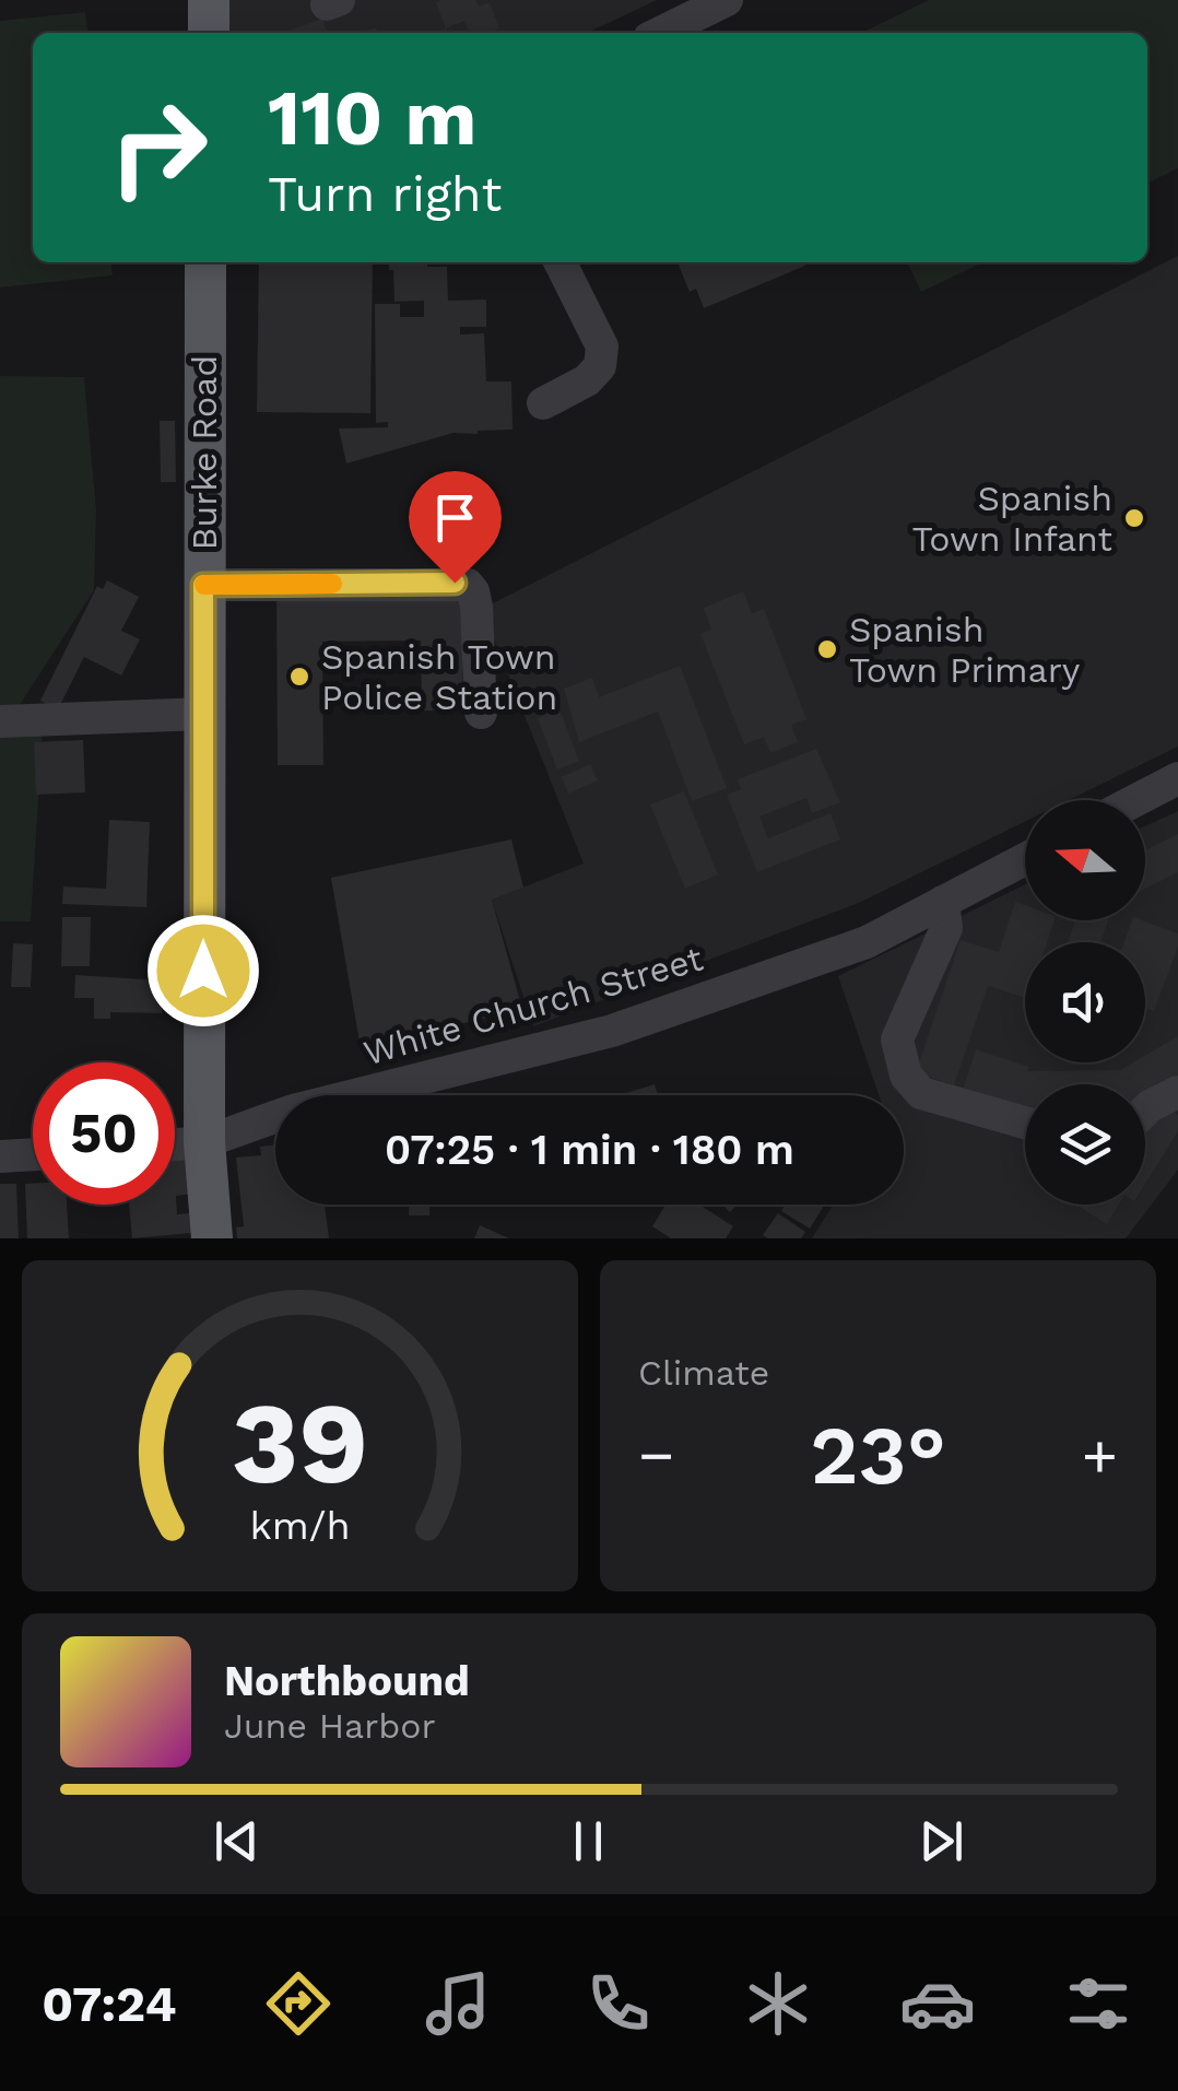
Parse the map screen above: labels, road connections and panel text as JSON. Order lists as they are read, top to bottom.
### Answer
{
  "streets": {
    "main road": ["Burke Road"],
    "street": ["White Church Street"]
  },
  "crossings": [
    ["Burke Road", "White Church Street"]
  ],
  "places": ["Spanish Town Infant", "Spanish Town Primary", "Spanish Town Police Station"],
  "north": "left",
  "page": {
    "turn": ["110 m", "Turn right"],
    "limit": "50",
    "trip": "07:25 · 1 min · 180 m",
    "tile": "Climate",
    "heat": ["−", "23°", "+"],
    "song": ["Northbound", "June Harbor"],
    "tabs": "07:24",
    "gauge": ["39", "km/h"]
  }
}
